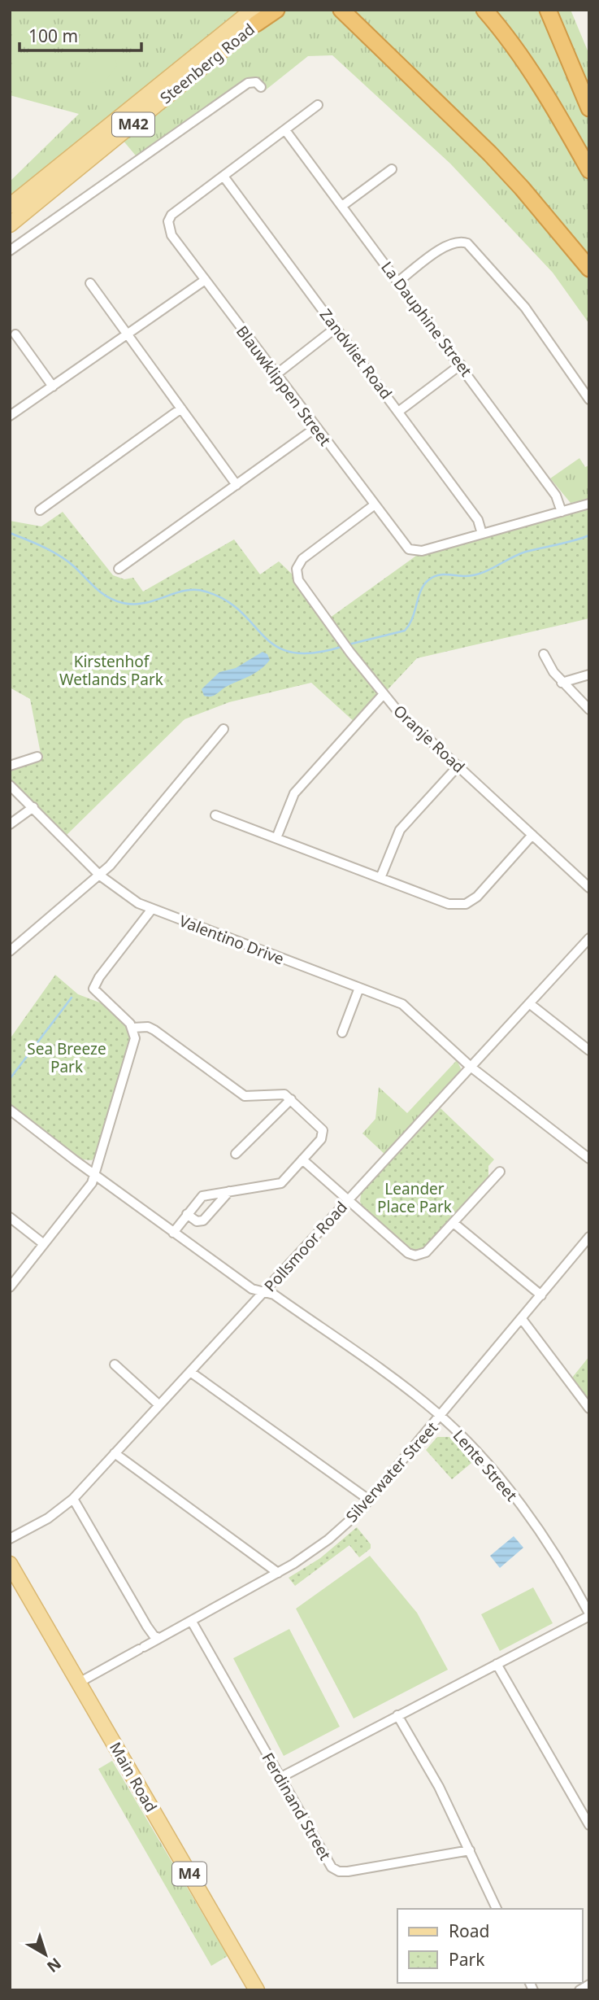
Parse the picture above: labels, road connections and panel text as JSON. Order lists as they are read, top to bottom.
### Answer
{
  "streets": {
    "main road": [
      "Steenberg Road",
      "M42",
      "Main Road",
      "M4"
    ],
    "street": [
      "La Dauphine Street",
      "Zandvliet Road",
      "Blauwklippen Street",
      "Oranje Road",
      "Valentino Drive",
      "Pollsmoor Road",
      "Lente Street",
      "Silverwater Street",
      "Ferdinand Street"
    ]
  },
  "crossings": [
    ["Zandvliet Road", "Blauwklippen Street"],
    ["Blauwklippen Street", "Oranje Road"],
    ["Valentino Drive", "Pollsmoor Road"],
    ["Pollsmoor Road", "Lente Street"],
    ["Lente Street", "Silverwater Street"],
    ["Silverwater Street", "Main Road"],
    ["Silverwater Street", "Ferdinand Street"]
  ],
  "parks": ["Kirstenhof Wetlands Park", "Sea Breeze Park", "Leander Place Park"],
  "legend": ["Road", "Park"],
  "scale_bar": "100 m",
  "north": "bottom right"
}
